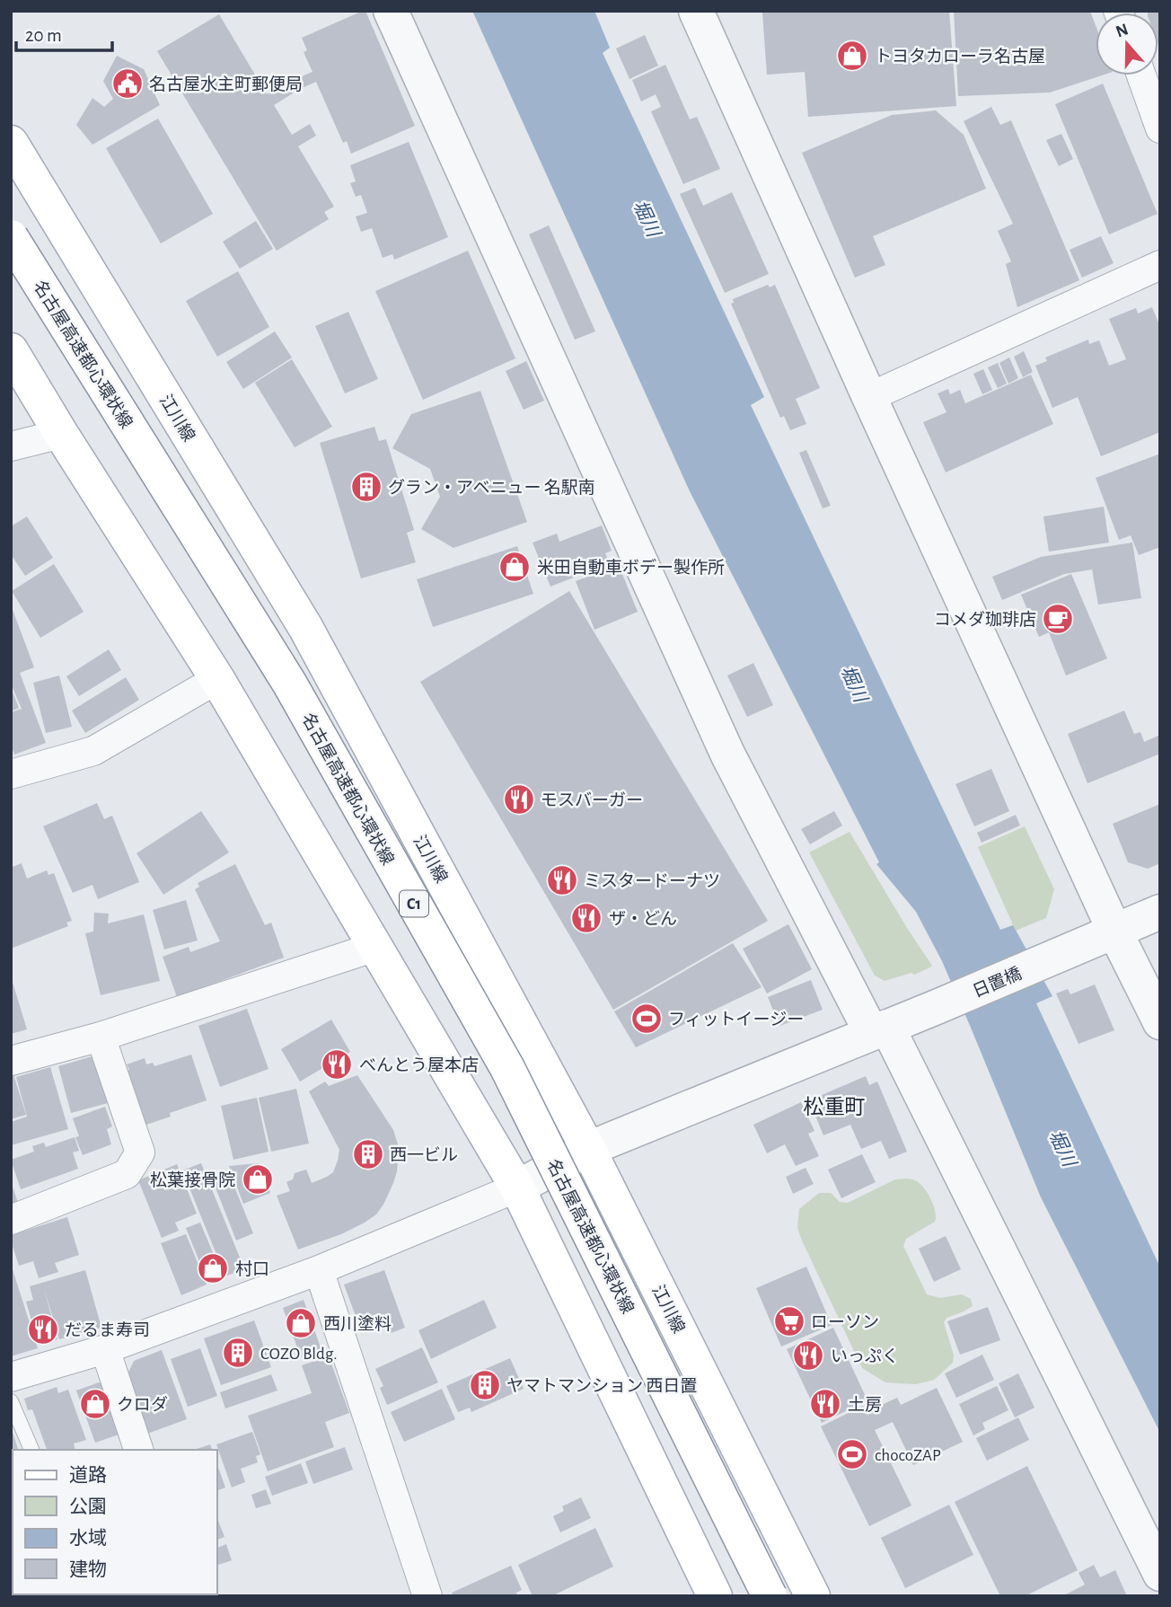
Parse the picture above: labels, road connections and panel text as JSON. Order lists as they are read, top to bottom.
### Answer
{
  "streets": {
    "main road": ["名古屋高速都心環状線", "江川線", "C1"],
    "street": ["日置橋"]
  },
  "crossings": [
    ["江川線", "日置橋"]
  ],
  "districts": ["松重町"],
  "water": ["堀川"],
  "places": {
    "shop": [
      "トヨタカローラ名古屋",
      "米田自動車ボデー製作所",
      "松葉接骨院",
      "村口",
      "西川塗料",
      "クロダ"
    ],
    "public building": ["名古屋水主町郵便局"],
    "building": [
      "グラン・アベニュー 名駅南",
      "西一ビル",
      "COZO Bldg.",
      "ヤマトマンション 西日置"
    ],
    "cafe": ["コメダ珈琲店"],
    "restaurant": [
      "モスバーガー",
      "ミスタードーナツ",
      "ザ・どん",
      "べんとう屋本店",
      "だるま寿司",
      "いっぷく",
      "土房"
    ],
    "sports": ["フィットイージー", "chocoZAP"],
    "supermarket": ["ローソン"]
  },
  "legend": [
    "道路",
    "公園",
    "水域",
    "建物"
  ],
  "scale_bar": "20 m",
  "north": "top"
}
